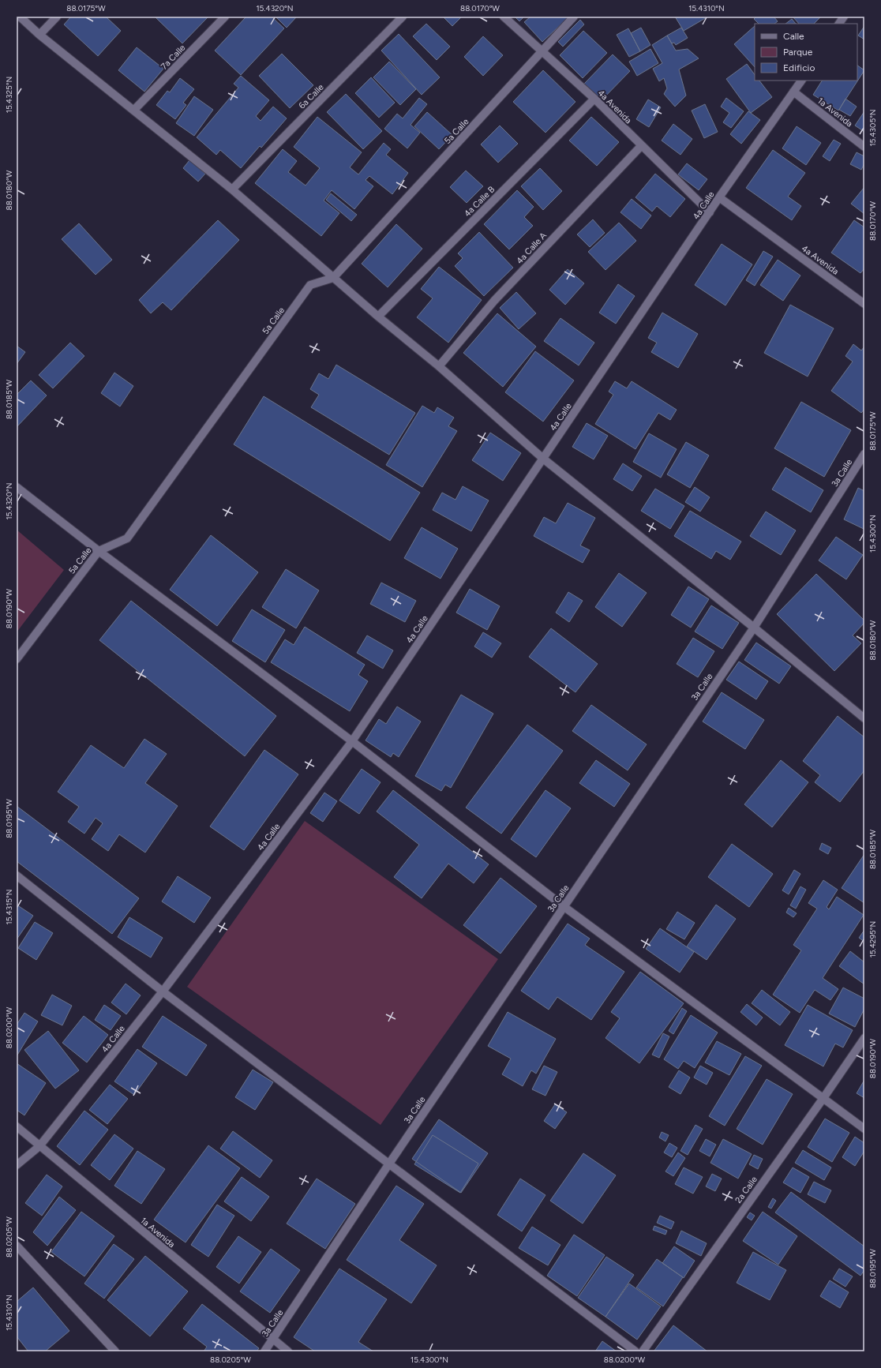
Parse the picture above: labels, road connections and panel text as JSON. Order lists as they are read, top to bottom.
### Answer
{
  "streets": {
    "street": [
      "7a Calle",
      "6a Calle",
      "4a Avenida",
      "1a Avenida",
      "5a Calle",
      "4a Calle B",
      "4a Calle",
      "4a Calle A",
      "3a Calle",
      "2a Calle"
    ]
  },
  "crossings": [
    ["4a Avenida", "5a Calle"],
    ["4a Avenida", "4a Calle B"],
    ["4a Avenida", "4a Calle"],
    ["4a Avenida", "4a Calle A"],
    ["1a Avenida", "4a Calle"],
    ["1a Avenida", "3a Calle"]
  ],
  "legend": ["Calle", "Parque", "Edificio"],
  "coordinates": [
    "88.0175°W",
    "15.4320°N",
    "88.0170°W",
    "15.4310°N",
    "15.4325°N",
    "15.4305°N",
    "88.0180°W",
    "88.0185°W",
    "15.4300°N",
    "88.0190°W",
    "88.0195°W",
    "15.4315°N",
    "15.4295°N",
    "88.0200°W",
    "88.0205°W"
  ]
}
